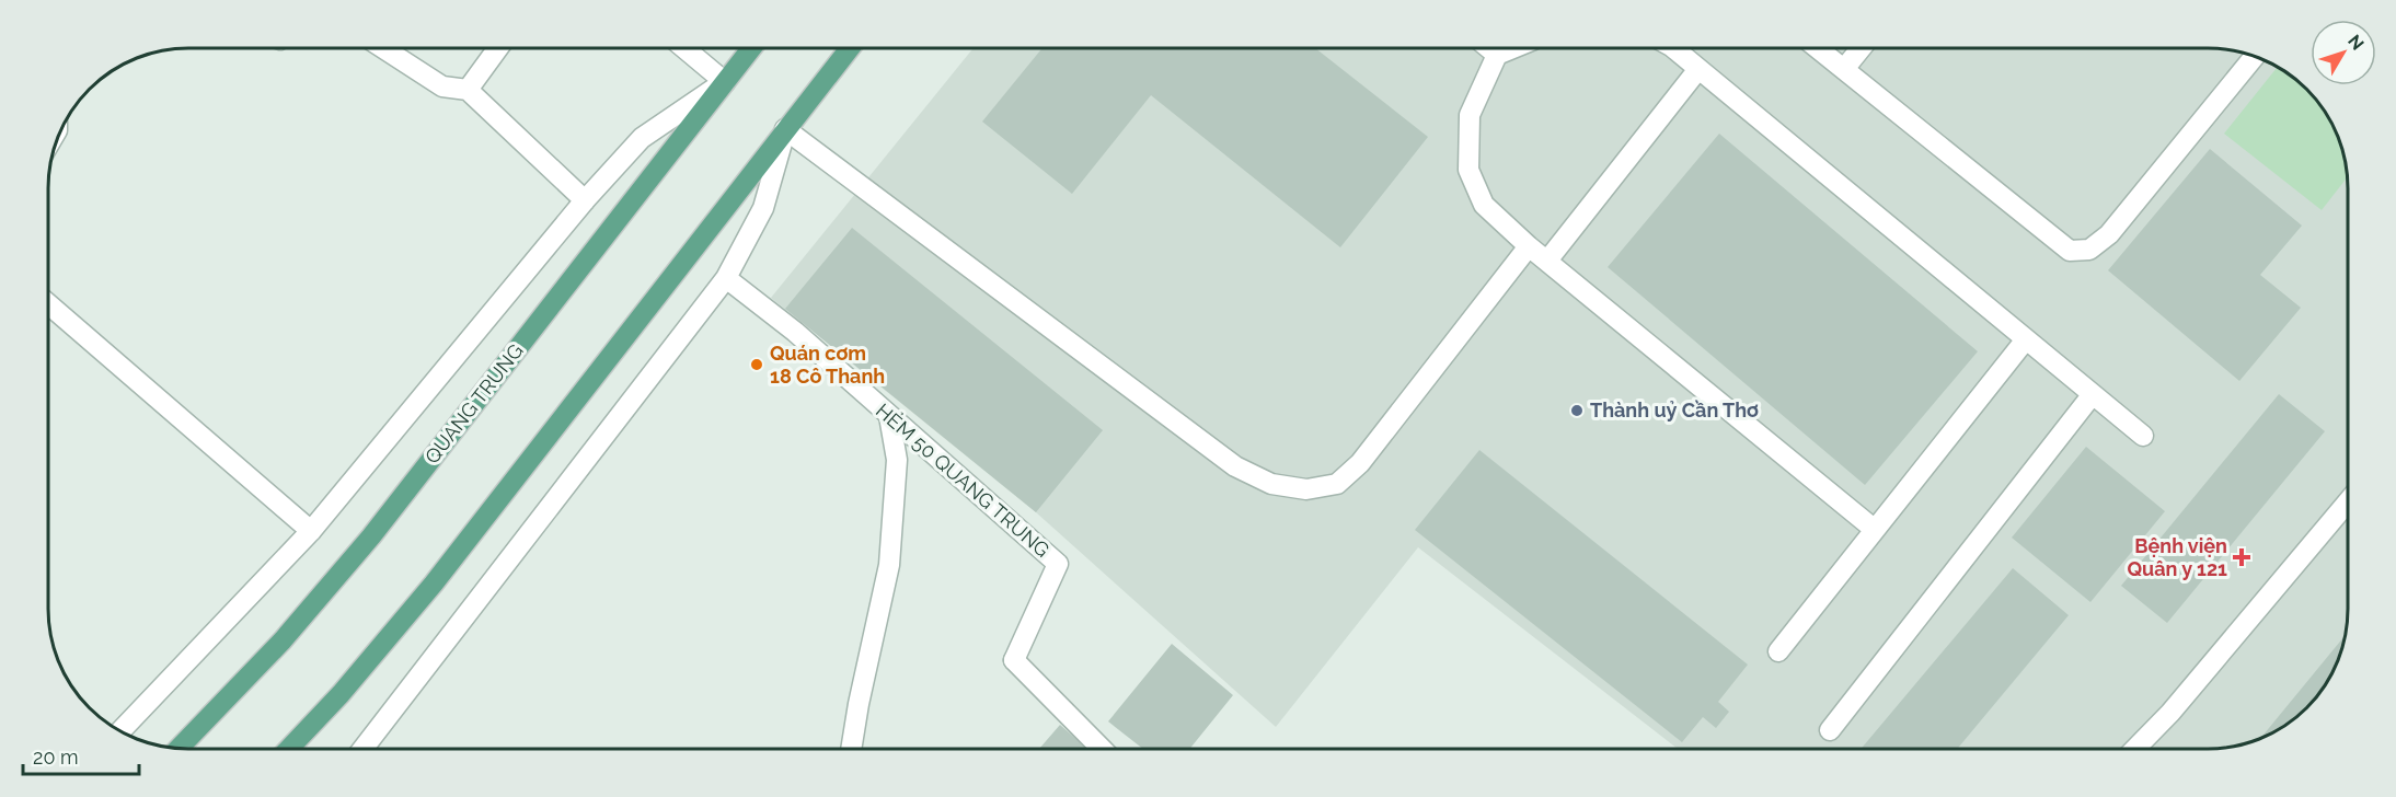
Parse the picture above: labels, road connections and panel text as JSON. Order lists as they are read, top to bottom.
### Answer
{
  "streets": {
    "main road": ["QUANG TRUNG"],
    "street": ["HẺM 50 QUANG TRUNG"]
  },
  "places": {
    "other": ["Quán cơm 18 Cô Thanh", "Thành uỷ Cần Thơ"],
    "health": ["Bệnh viện Quân y 121"]
  },
  "scale_bar": "20 m",
  "north": "top right"
}
